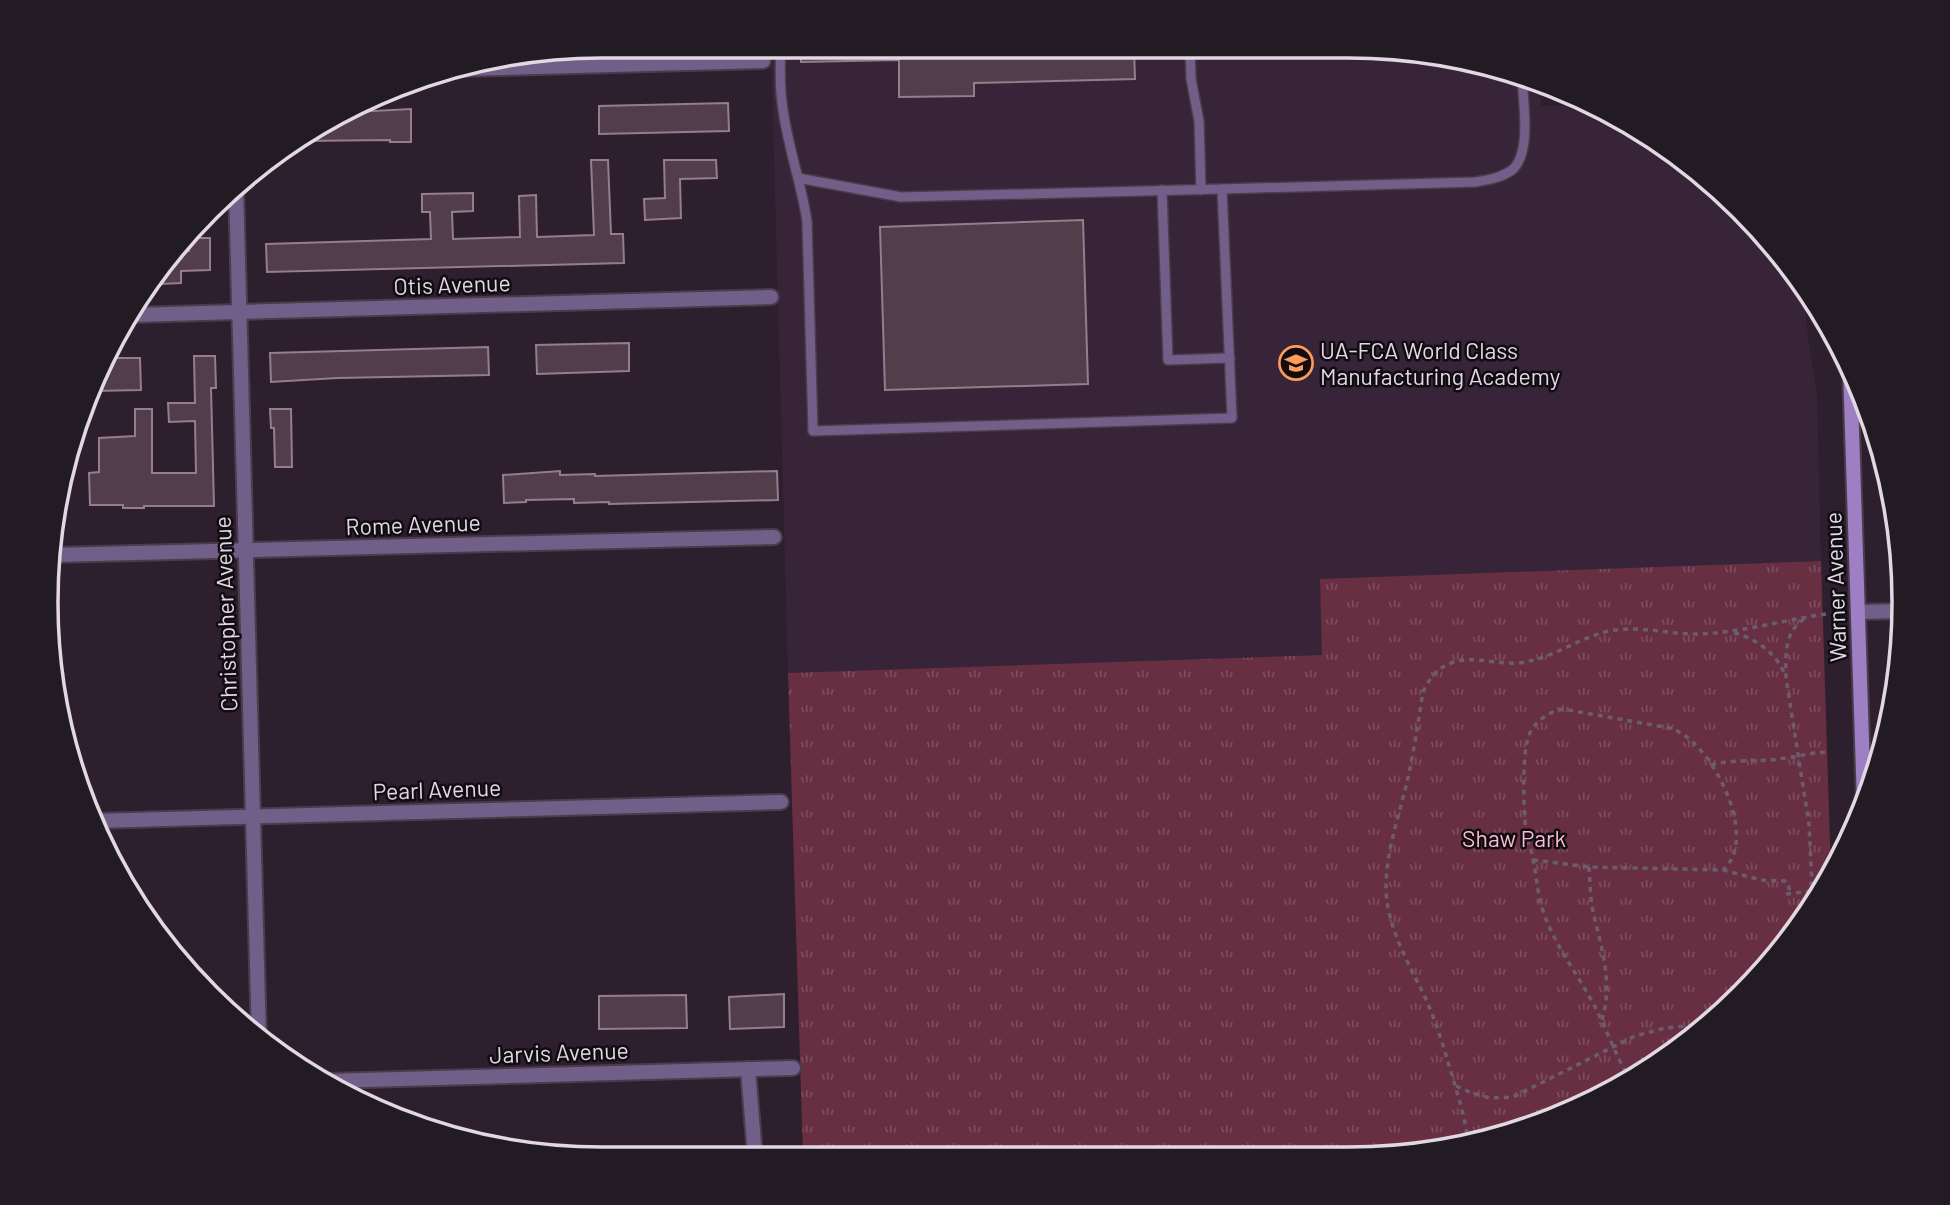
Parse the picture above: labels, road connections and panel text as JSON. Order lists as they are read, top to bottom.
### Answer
{
  "streets": {
    "street": [
      "Otis Avenue",
      "Rome Avenue",
      "Warner Avenue",
      "Christopher Avenue",
      "Pearl Avenue",
      "Jarvis Avenue"
    ]
  },
  "crossings": [
    ["Otis Avenue", "Christopher Avenue"],
    ["Rome Avenue", "Christopher Avenue"],
    ["Christopher Avenue", "Pearl Avenue"]
  ],
  "parks": ["Shaw Park"],
  "places": {
    "school or university": ["UA-FCA World Class Manufacturing Academy"]
  }
}
